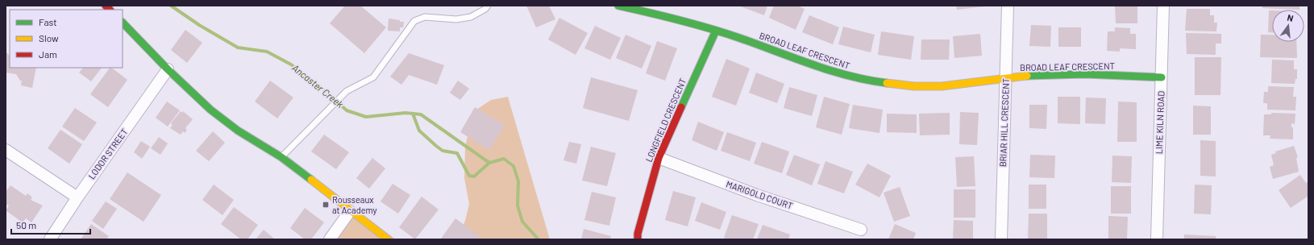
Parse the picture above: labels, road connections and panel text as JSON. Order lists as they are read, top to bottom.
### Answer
{
  "streets": {
    "street": [
      "BROAD LEAF CRESCENT",
      "LONGFIELD CRESCENT",
      "BRIAR HILL CRESCENT",
      "LIME KILN ROAD",
      "LODOR STREET",
      "MARIGOLD COURT"
    ]
  },
  "crossings": [
    ["BROAD LEAF CRESCENT", "LONGFIELD CRESCENT"],
    ["BROAD LEAF CRESCENT", "BRIAR HILL CRESCENT"],
    ["BROAD LEAF CRESCENT", "LIME KILN ROAD"],
    ["LONGFIELD CRESCENT", "MARIGOLD COURT"]
  ],
  "water": ["Ancaster Creek"],
  "places": {
    "transit": ["Rousseaux at Academy"]
  },
  "legend": ["Fast", "Slow", "Jam"],
  "scale_bar": "50 m",
  "north": "top"
}
